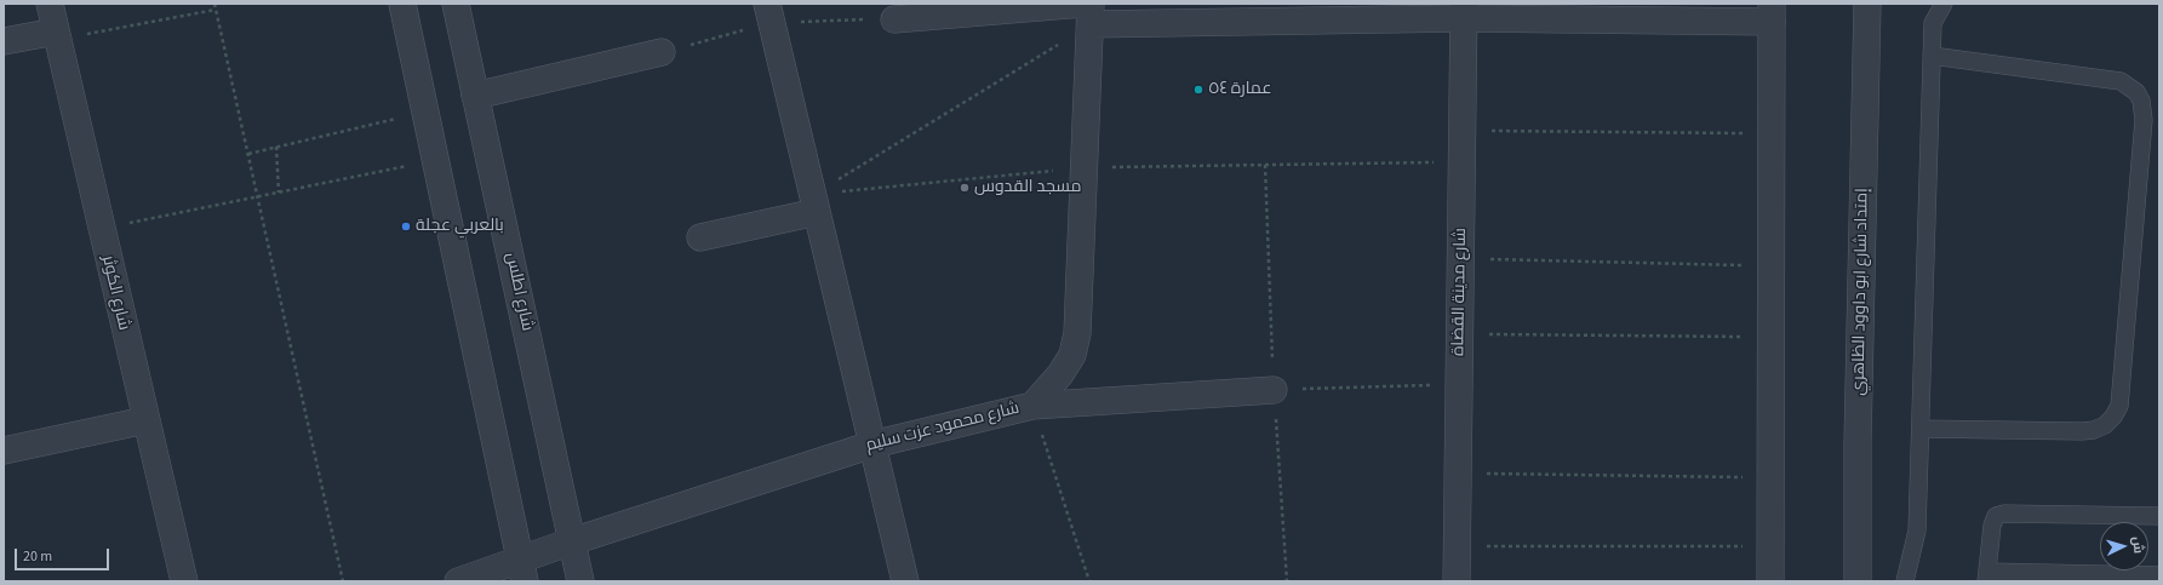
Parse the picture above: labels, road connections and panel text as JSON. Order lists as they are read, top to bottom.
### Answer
{
  "streets": {
    "street": [
      "شارع اطلس",
      "شارع مدينة القضاة",
      "إمتداد شارع ابو داوود الظاهري",
      "شارع الكوثر",
      "شارع محمود عزت سليم"
    ]
  },
  "crossings": [
    ["شارع اطلس", "شارع محمود عزت سليم"]
  ],
  "places": ["عمارة ٥٤", "مسجد القدوس", "بالعربي عجلة"],
  "scale_bar": "20 m",
  "north": "right"
}
